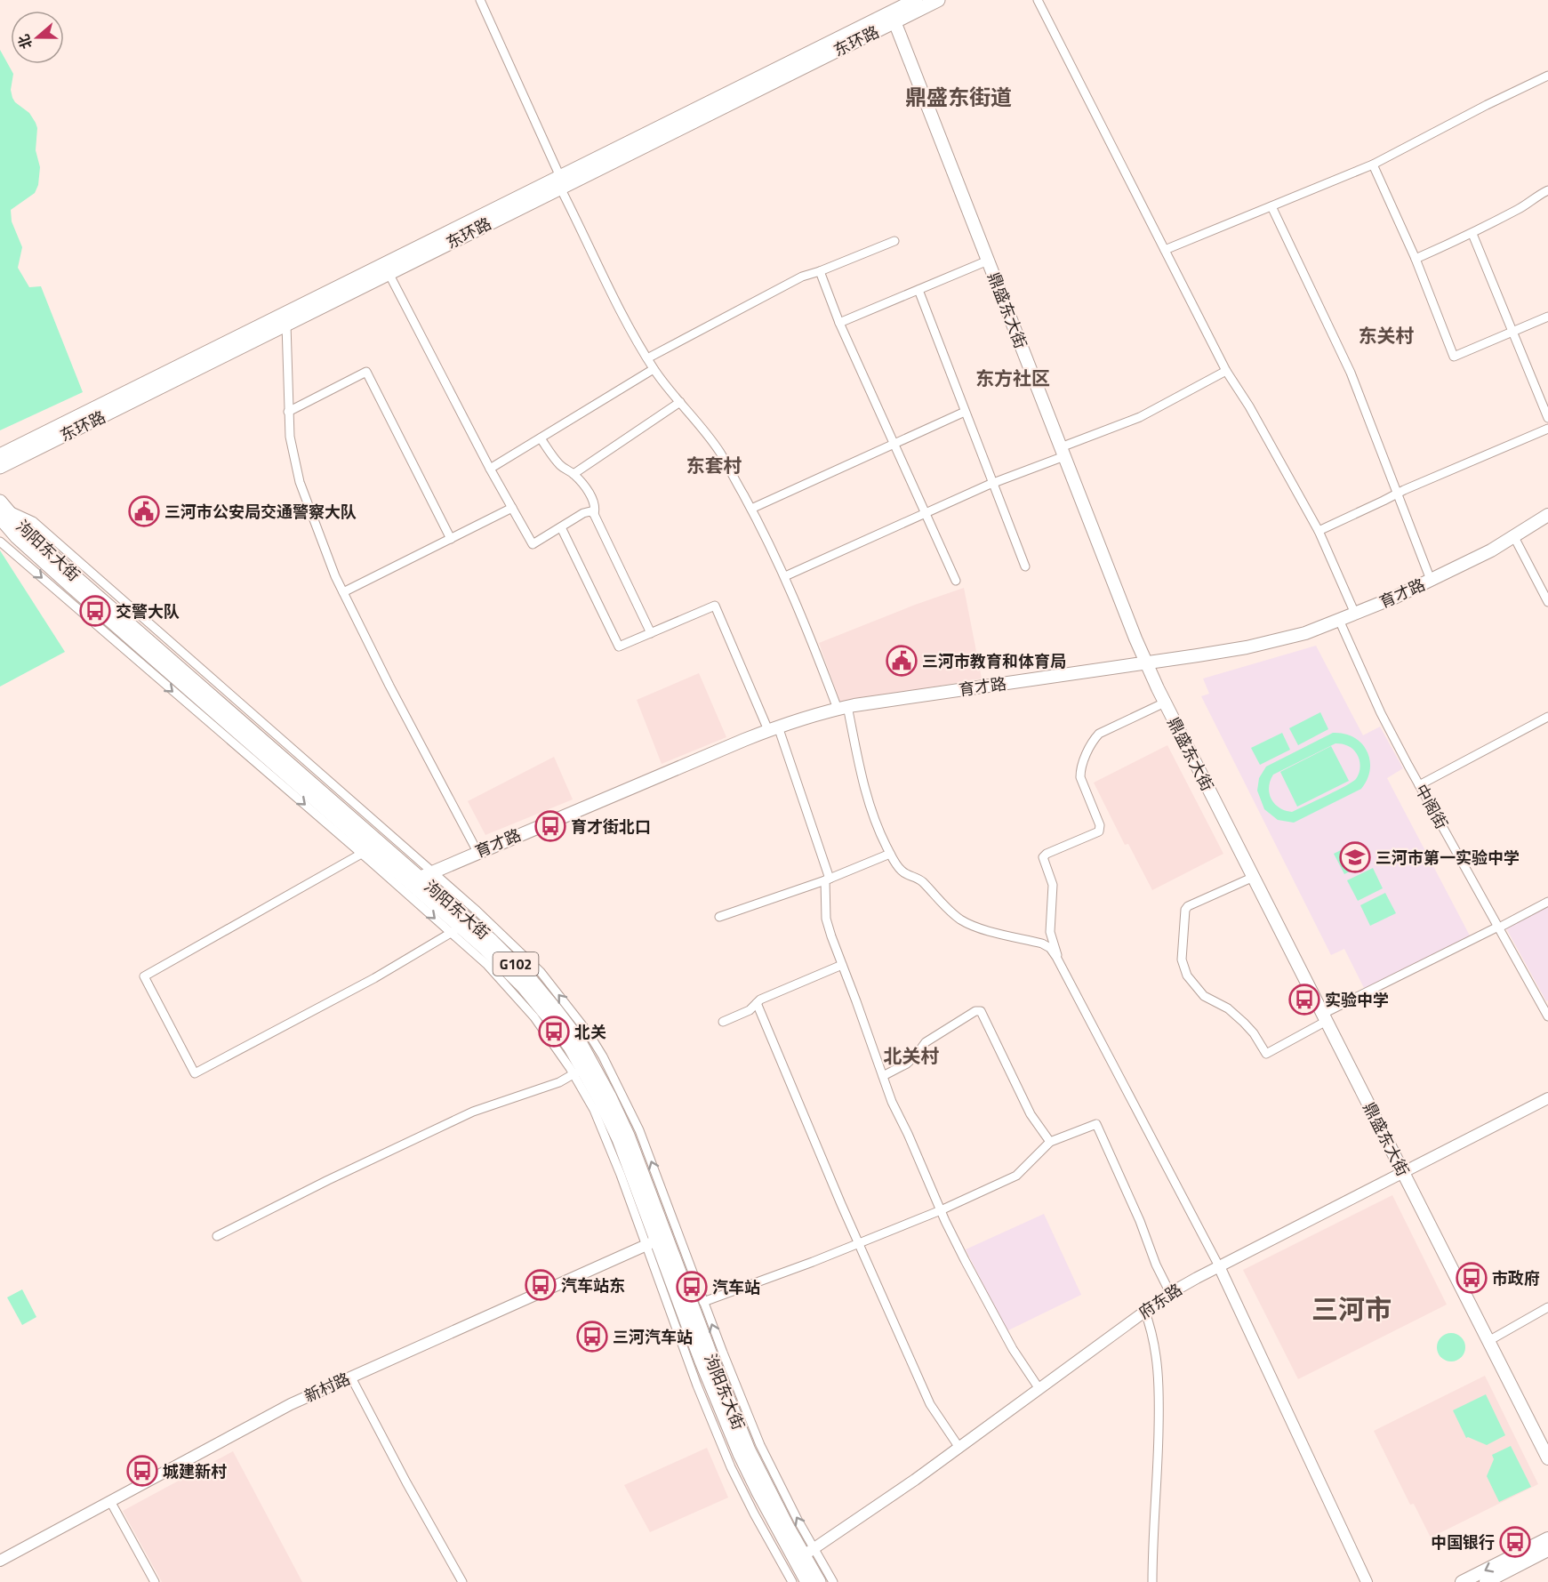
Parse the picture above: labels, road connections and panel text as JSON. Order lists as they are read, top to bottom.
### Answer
{
  "streets": {
    "main road": [
      "东环路",
      "鼎盛东大街",
      "泃阳东大街",
      "育才路",
      "G102"
    ],
    "street": ["中阁街", "府东路", "新村路"]
  },
  "crossings": [
    ["东环路", "鼎盛东大街"],
    ["鼎盛东大街", "育才路"],
    ["鼎盛东大街", "府东路"],
    ["泃阳东大街", "育才路"],
    ["泃阳东大街", "府东路"],
    ["泃阳东大街", "新村路"],
    ["育才路", "中阁街"]
  ],
  "districts": [
    "鼎盛东街道",
    "东关村",
    "东方社区",
    "东套村",
    "北关村",
    "三河市"
  ],
  "places": {
    "public building": ["三河市公安局交通警察大队", "三河市教育和体育局"],
    "bus stop": [
      "交警大队",
      "育才街北口",
      "实验中学",
      "北关",
      "市政府",
      "汽车站东",
      "汽车站",
      "三河汽车站",
      "城建新村",
      "中国银行"
    ],
    "school or university": ["三河市第一实验中学"]
  },
  "north": "left"
}
